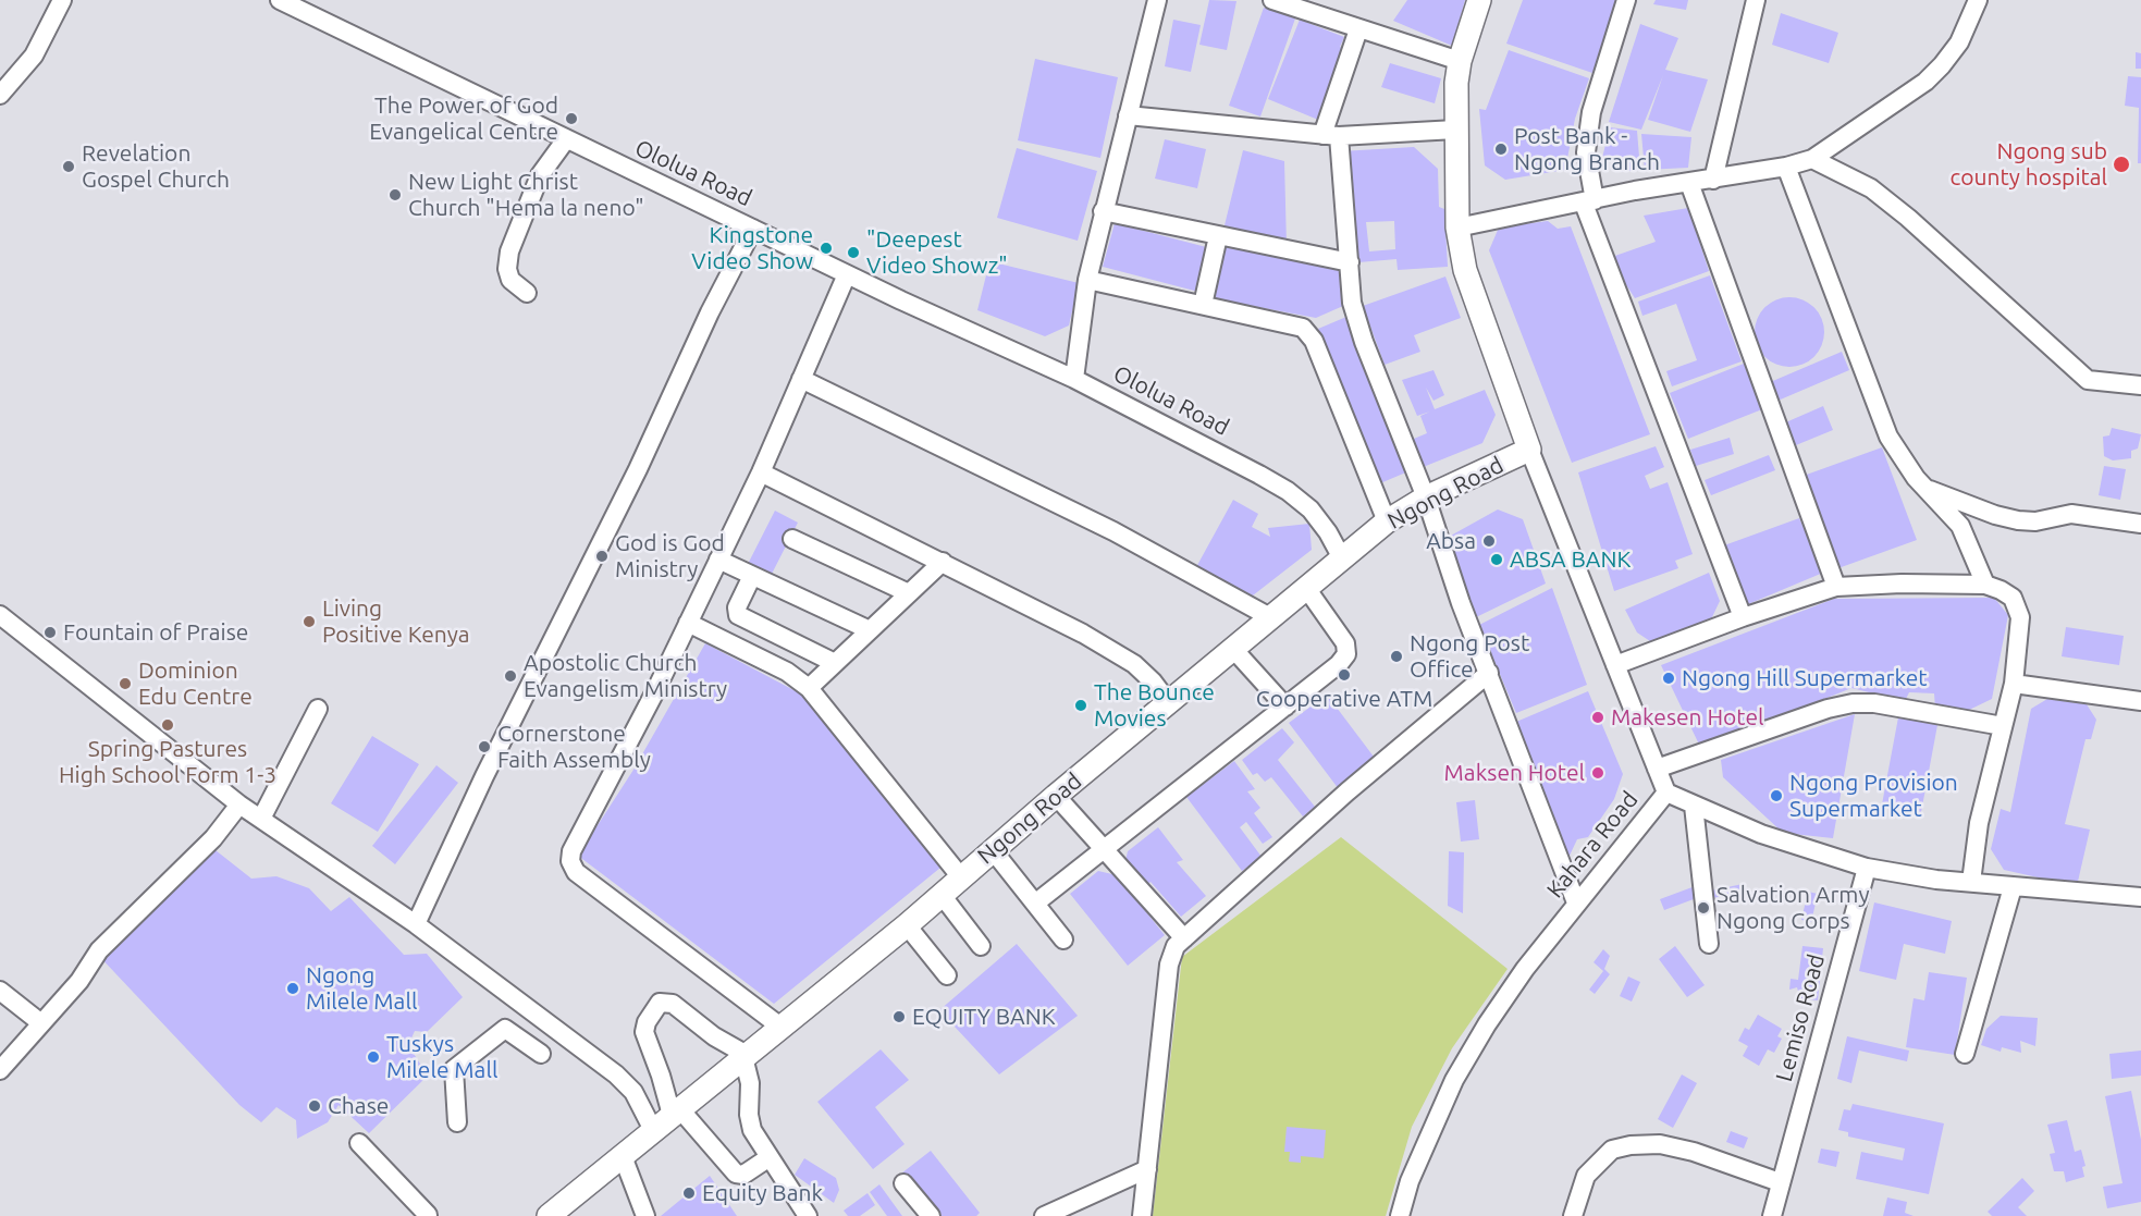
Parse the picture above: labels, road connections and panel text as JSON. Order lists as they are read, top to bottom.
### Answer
{
  "streets": {
    "main road": ["Ngong Road"],
    "street": ["Ololua Road", "Kahara Road", "Lemiso Road"]
  },
  "crossings": [
    ["Ololua Road", "Ngong Road"],
    ["Ngong Road", "Kahara Road"]
  ],
  "places": [
    "The Power of God Evangelical Centre",
    "Post Bank - Ngong Branch",
    "Ngong sub county hospital",
    "Revelation Gospel Church",
    "New Light Christ Church \"Hema la neno\"",
    "Kingstone Video Show",
    "\"Deepest Video Showz\"",
    "Absa",
    "God is God Ministry",
    "ABSA BANK",
    "Living Positive Kenya",
    "Fountain of Praise",
    "Ngong Post Office",
    "Cooperative ATM",
    "Apostolic Church Evangelism Ministry",
    "Ngong Hill Supermarket",
    "Dominion Edu Centre",
    "The Bounce Movies",
    "Makesen Hotel",
    "Spring Pastures High School Form 1-3",
    "Cornerstone Faith Assembly",
    "Maksen Hotel",
    "Ngong Provision Supermarket",
    "Salvation Army Ngong Corps",
    "Ngong Milele Mall",
    "EQUITY BANK",
    "Tuskys Milele Mall",
    "Chase",
    "Equity Bank"
  ]
}
